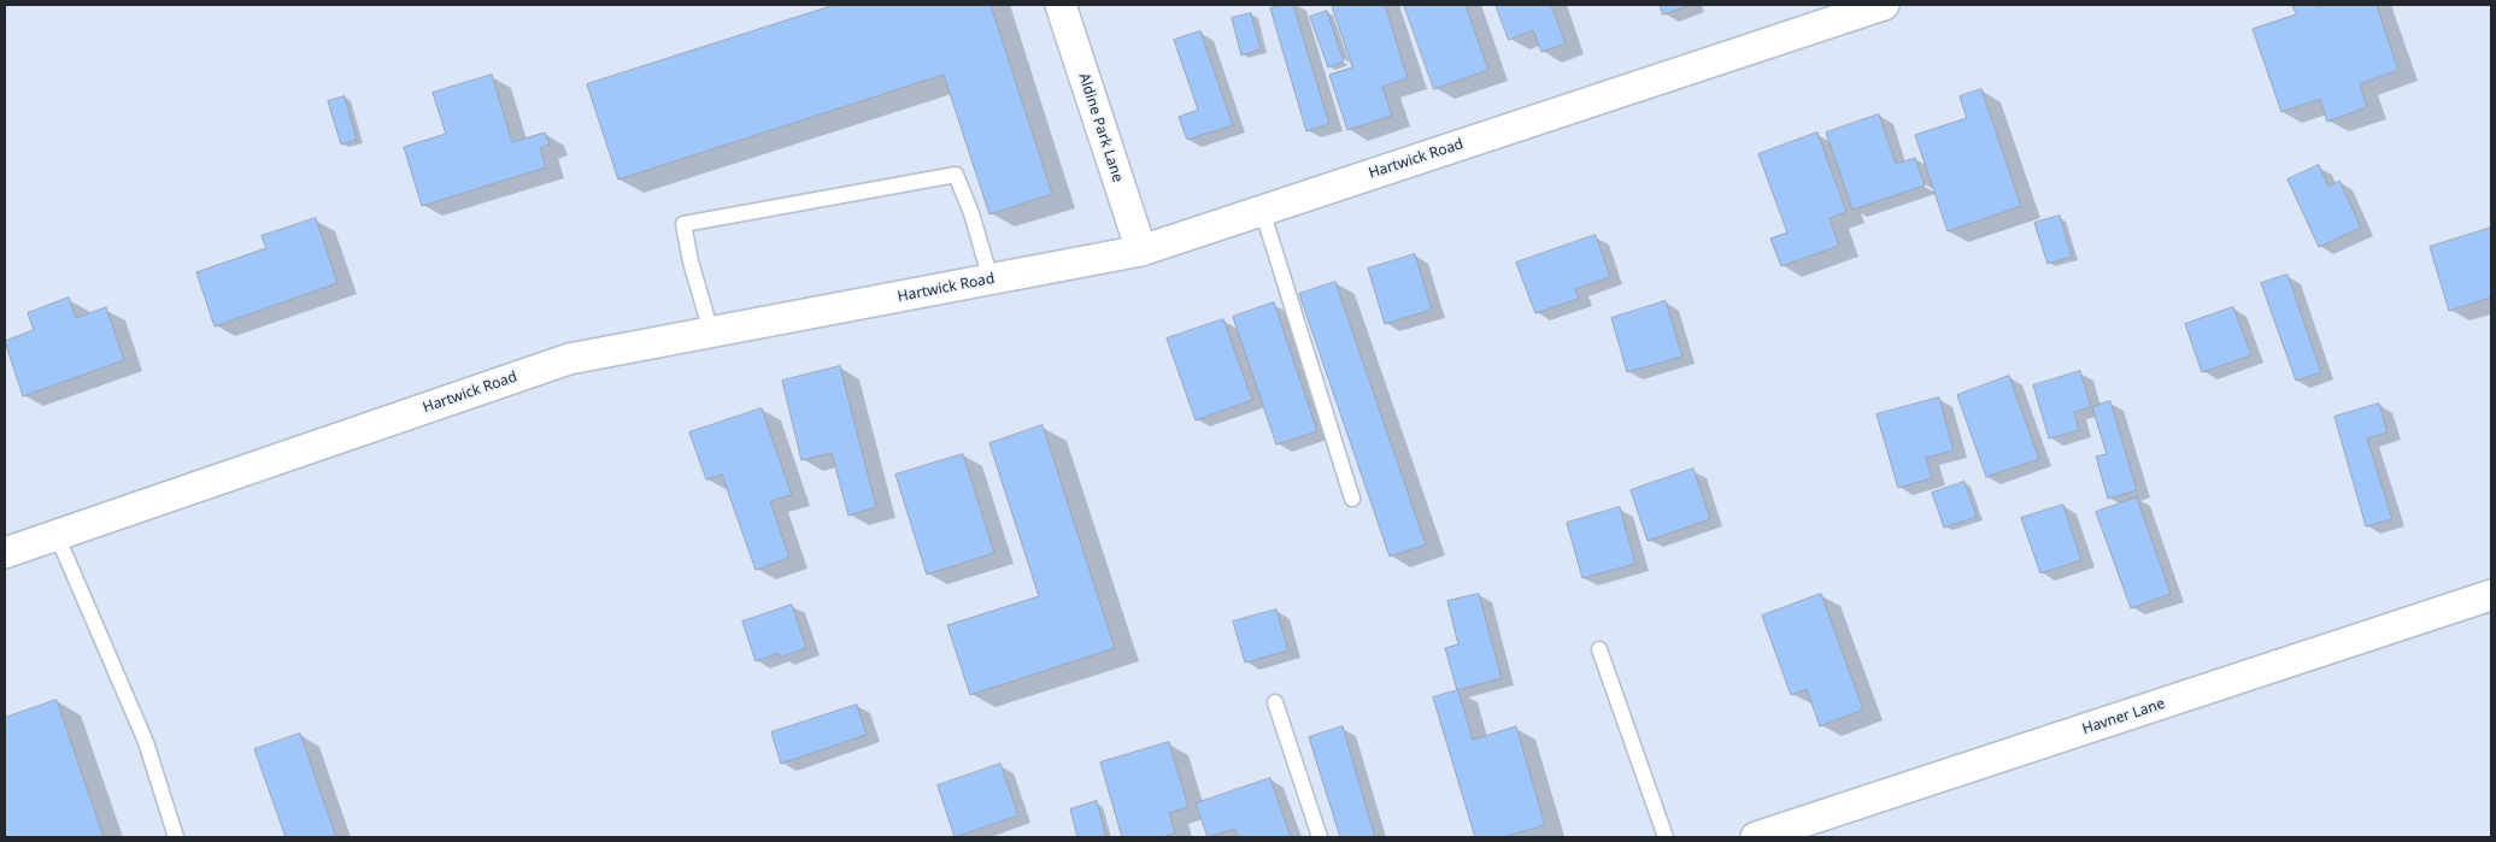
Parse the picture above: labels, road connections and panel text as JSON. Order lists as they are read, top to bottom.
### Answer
{
  "streets": {
    "street": ["Aldine Park Lane", "Hartwick Road", "Havner Lane"]
  },
  "crossings": [
    ["Aldine Park Lane", "Hartwick Road"]
  ]
}
